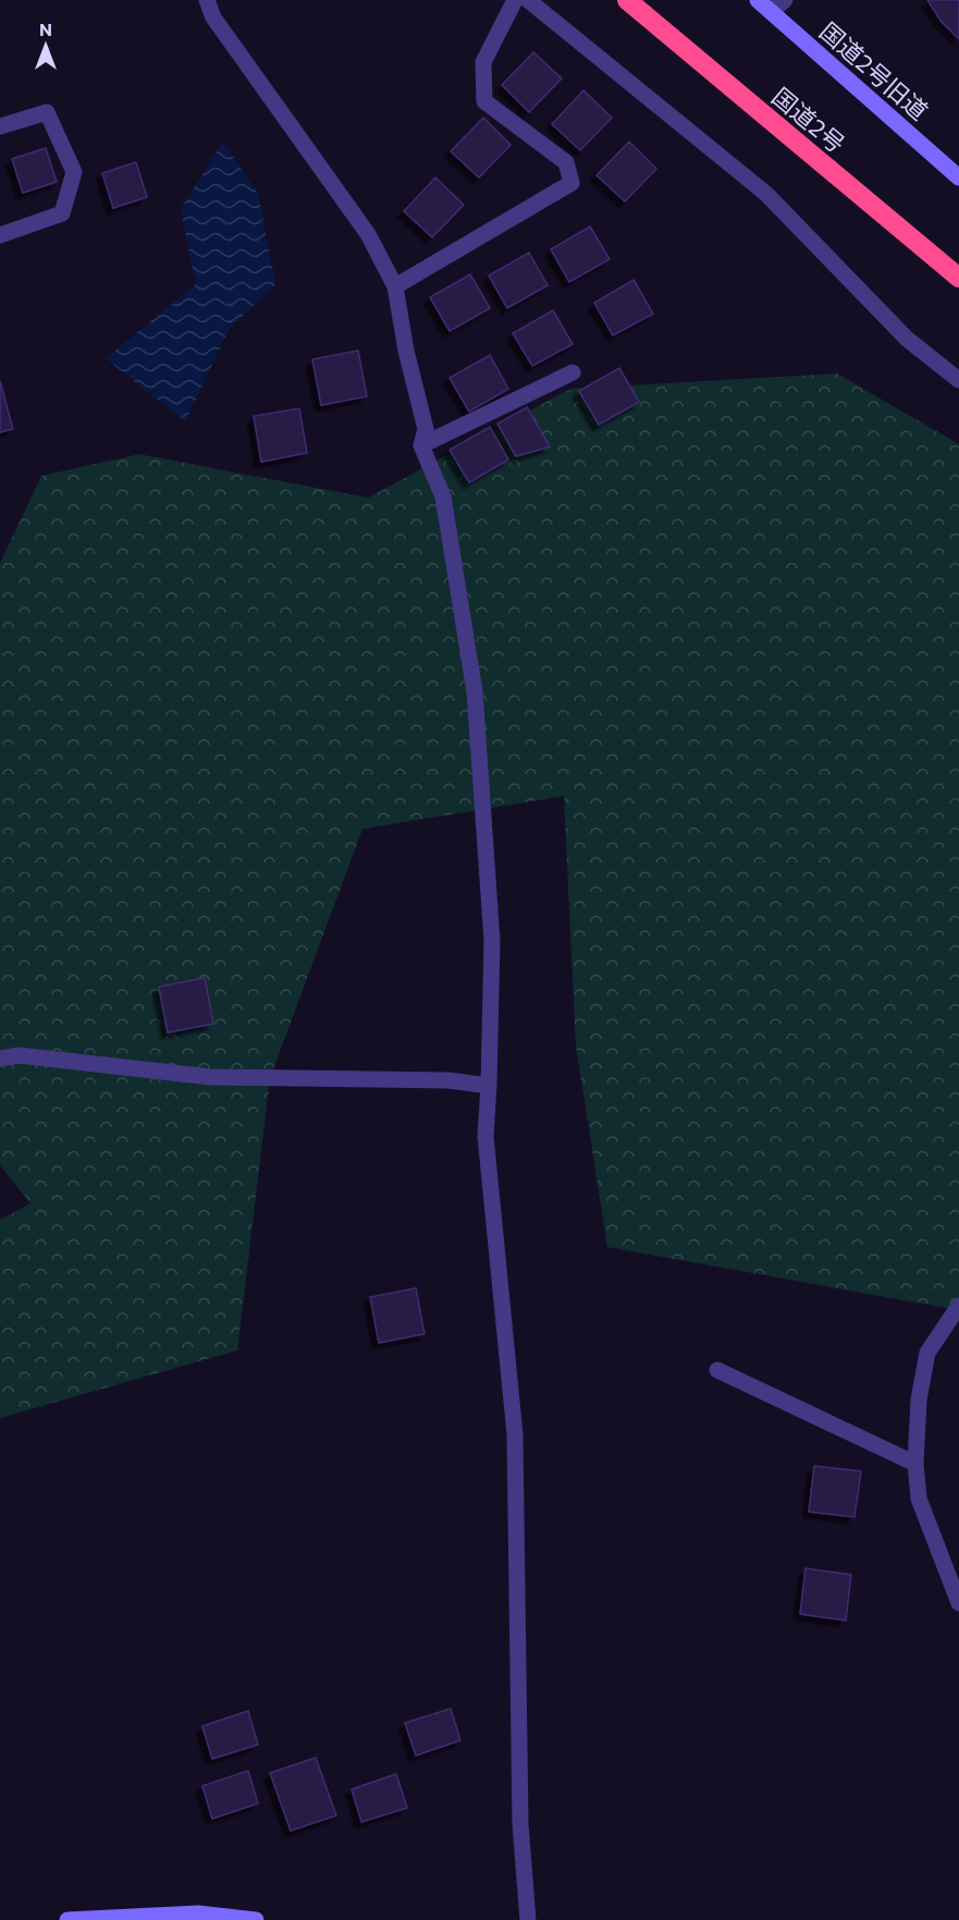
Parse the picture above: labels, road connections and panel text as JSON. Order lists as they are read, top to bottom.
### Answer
{
  "streets": {
    "highway": ["国道2号"],
    "street": ["国道2号旧道"]
  },
  "north": "top"
}
